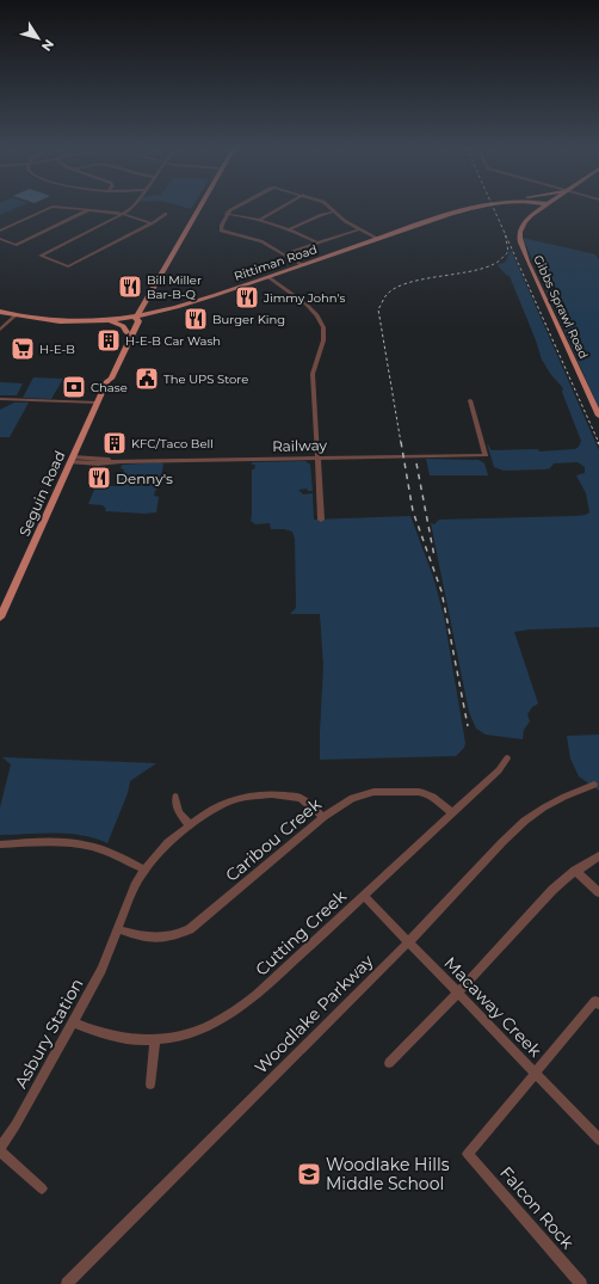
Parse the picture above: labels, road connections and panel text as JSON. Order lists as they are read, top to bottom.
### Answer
{
  "streets": {
    "main road": ["Rittiman Road", "Gibbs Sprawl Road", "Seguin Road"],
    "street": [
      "Railway",
      "Caribou Creek",
      "Cutting Creek",
      "Macaway Creek",
      "Woodlake Parkway",
      "Asbury Station",
      "Falcon Rock"
    ]
  },
  "crossings": [
    ["Rittiman Road", "Seguin Road"],
    ["Railway", "Seguin Road"],
    ["Caribou Creek", "Cutting Creek"],
    ["Caribou Creek", "Asbury Station"],
    ["Cutting Creek", "Macaway Creek"],
    ["Cutting Creek", "Asbury Station"],
    ["Macaway Creek", "Woodlake Parkway"],
    ["Macaway Creek", "Falcon Rock"]
  ],
  "places": {
    "restaurant": [
      "Bill Miller Bar-B-Q",
      "Jimmy John's",
      "Burger King",
      "Denny's"
    ],
    "building": ["H-E-B Car Wash", "KFC/Taco Bell"],
    "supermarket": ["H-E-B"],
    "public building": ["The UPS Store"],
    "bank": ["Chase"],
    "school or university": ["Woodlake Hills Middle School"]
  },
  "north": "bottom right"
}
